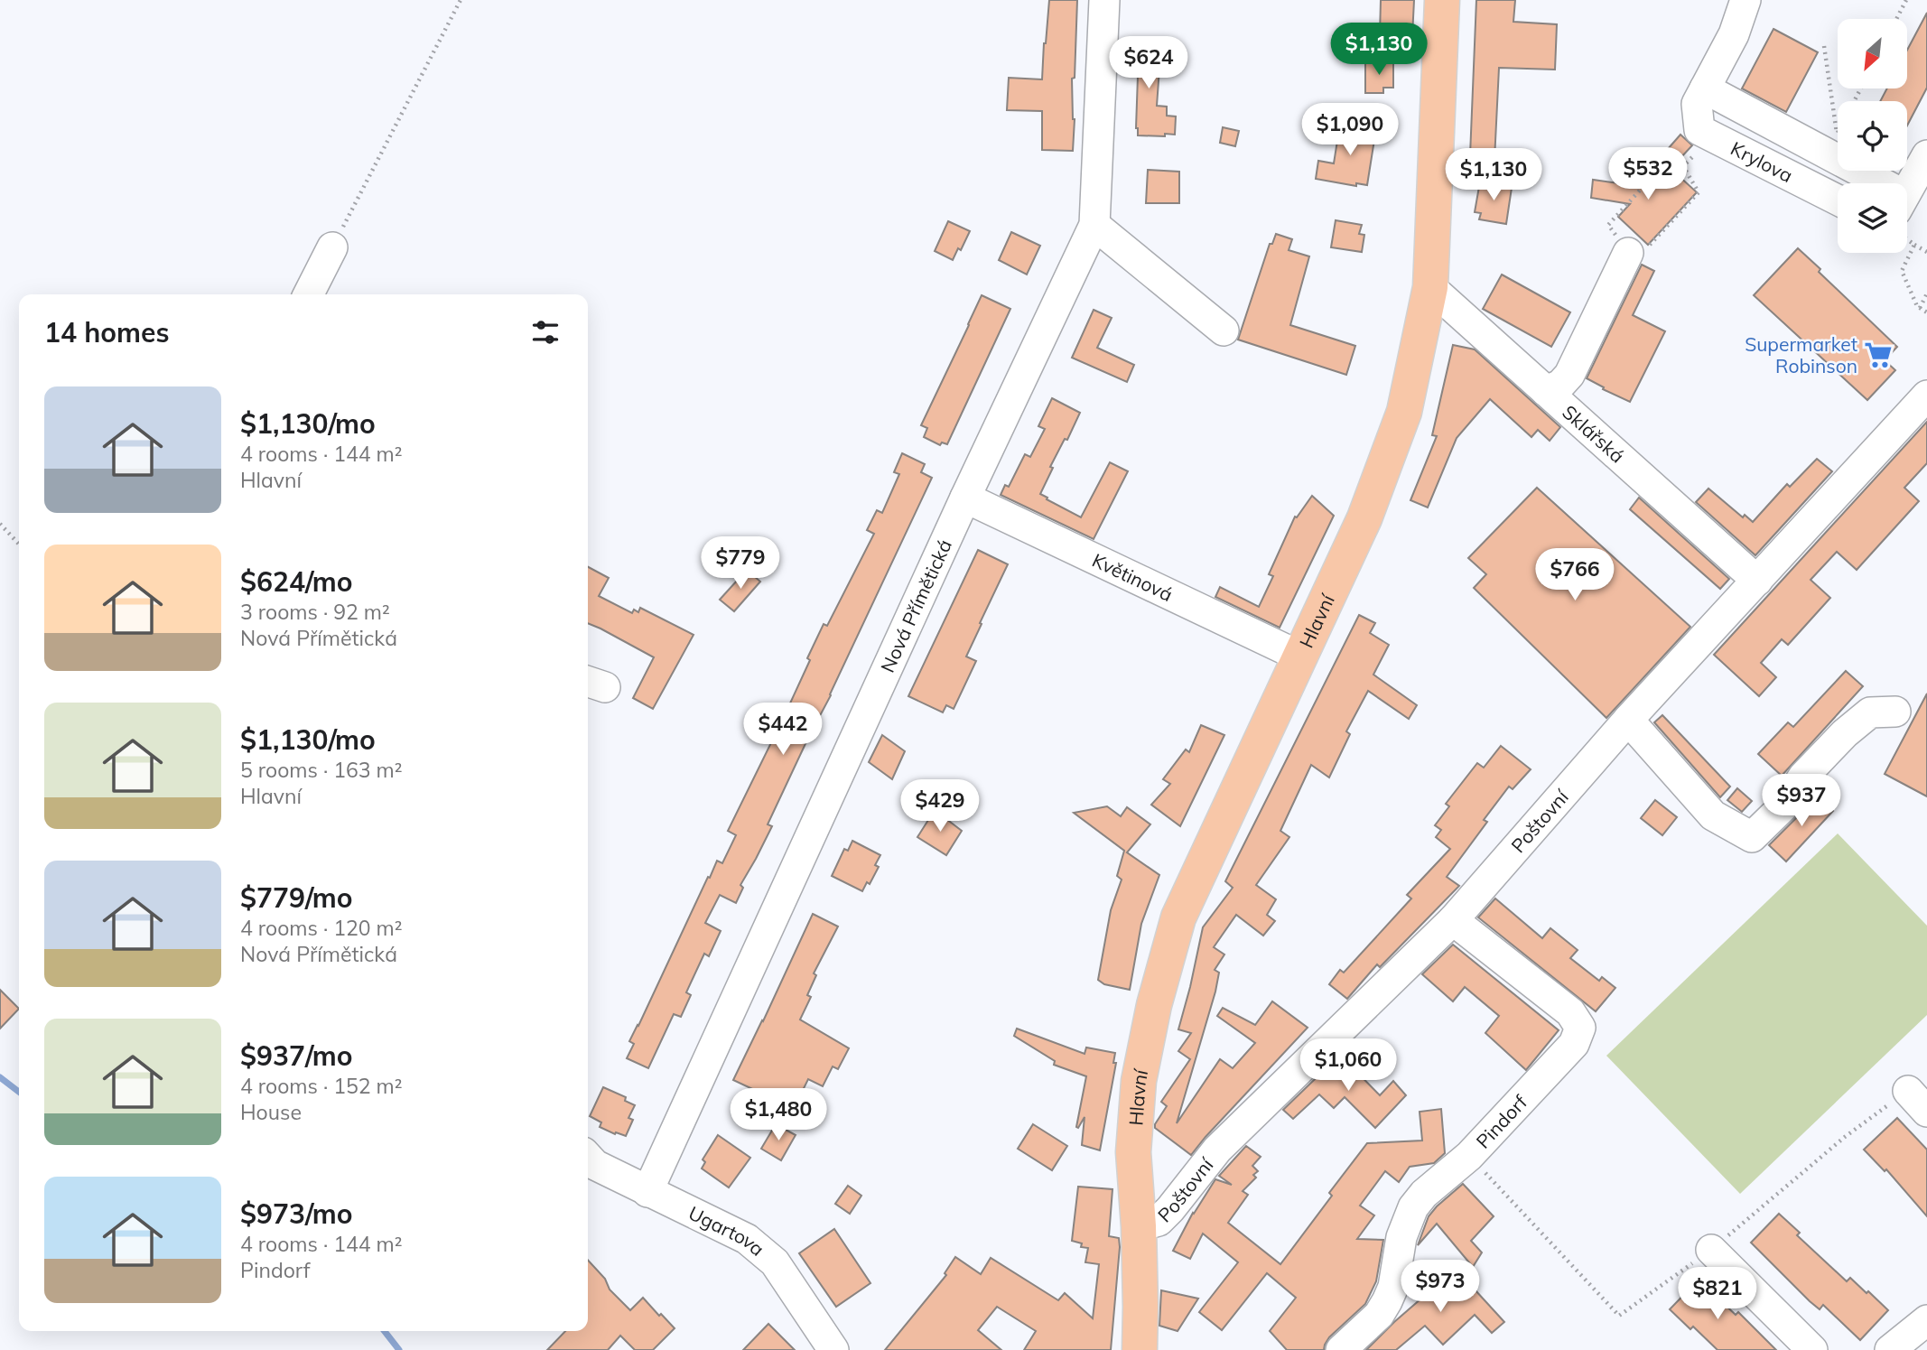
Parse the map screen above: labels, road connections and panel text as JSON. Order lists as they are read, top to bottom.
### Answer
{
  "streets": {
    "main road": ["Hlavní"],
    "street": [
      "Krylova",
      "Sklářská",
      "Květinová",
      "Nová Přímětická",
      "Poštovní",
      "Pindorf",
      "Ugartova"
    ]
  },
  "crossings": [
    ["Sklářská", "Hlavní"],
    ["Sklářská", "Poštovní"],
    ["Květinová", "Nová Přímětická"],
    ["Květinová", "Hlavní"],
    ["Nová Přímětická", "Ugartova"],
    ["Hlavní", "Poštovní"],
    ["Poštovní", "Pindorf"]
  ],
  "places": {
    "supermarket": ["Supermarket Robinson"]
  },
  "north": "bottom left",
  "page": {
    "price": [
      "$1,130",
      "$624",
      "$1,090",
      "$532",
      "$1,130",
      "$779",
      "$766",
      "$442",
      "$937",
      "$429",
      "$1,060",
      "$1,480",
      "$973",
      "$821"
    ],
    "heading": "14 homes",
    "list": [
      {
        "name": "$1,130/mo",
        "note": "4 rooms · 144 m² · Hlavní"
      },
      {
        "name": "$624/mo",
        "note": "3 rooms · 92 m² · Nová Přímětická"
      },
      {
        "name": "$1,130/mo",
        "note": "5 rooms · 163 m² · Hlavní"
      },
      {
        "name": "$779/mo",
        "note": "4 rooms · 120 m² · Nová Přímětická"
      },
      {
        "name": "$937/mo",
        "note": "4 rooms · 152 m² · House"
      },
      {
        "name": "$973/mo",
        "note": "4 rooms · 144 m² · Pindorf"
      }
    ]
  }
}
